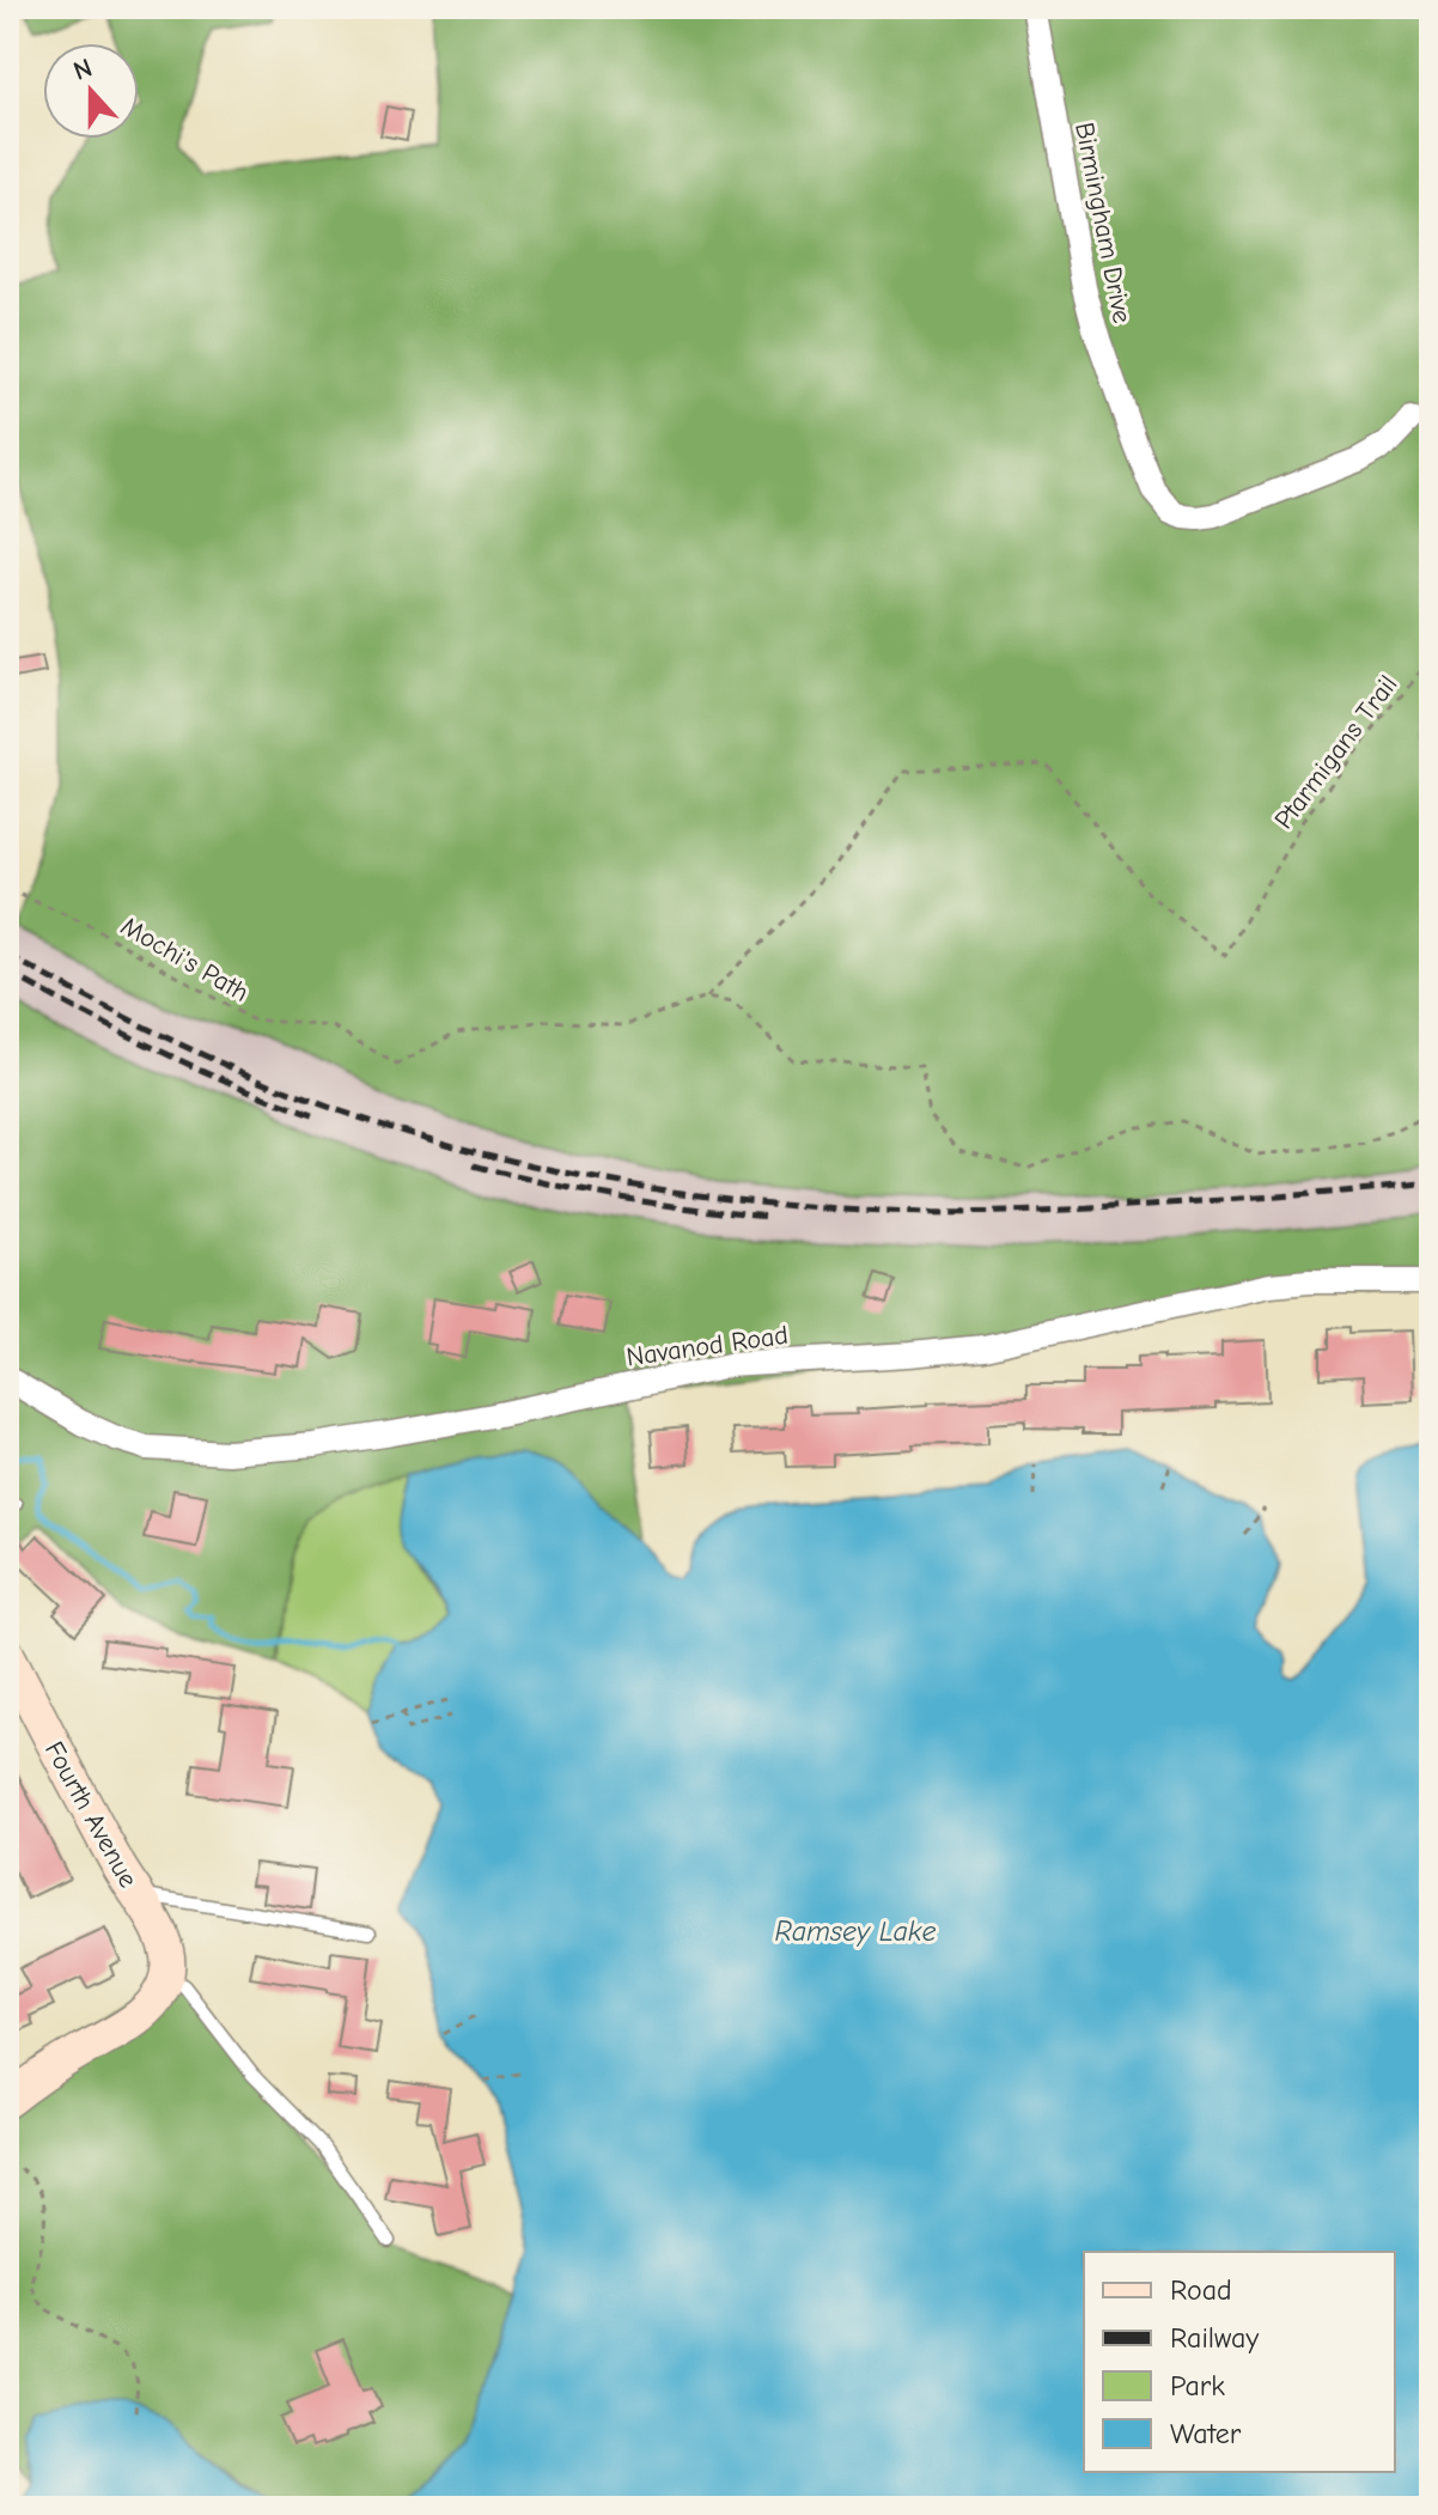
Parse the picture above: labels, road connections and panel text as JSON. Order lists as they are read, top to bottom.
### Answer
{
  "streets": {
    "street": ["Birmingham Drive", "Navanod Road", "Fourth Avenue"],
    "path": ["Ptarmigans Trail", "Mochi's Path"]
  },
  "crossings": [
    ["Ptarmigans Trail", "Mochi's Path"]
  ],
  "water": ["Ramsey Lake"],
  "legend": [
    "Road",
    "Railway",
    "Park",
    "Water"
  ],
  "north": "top"
}
